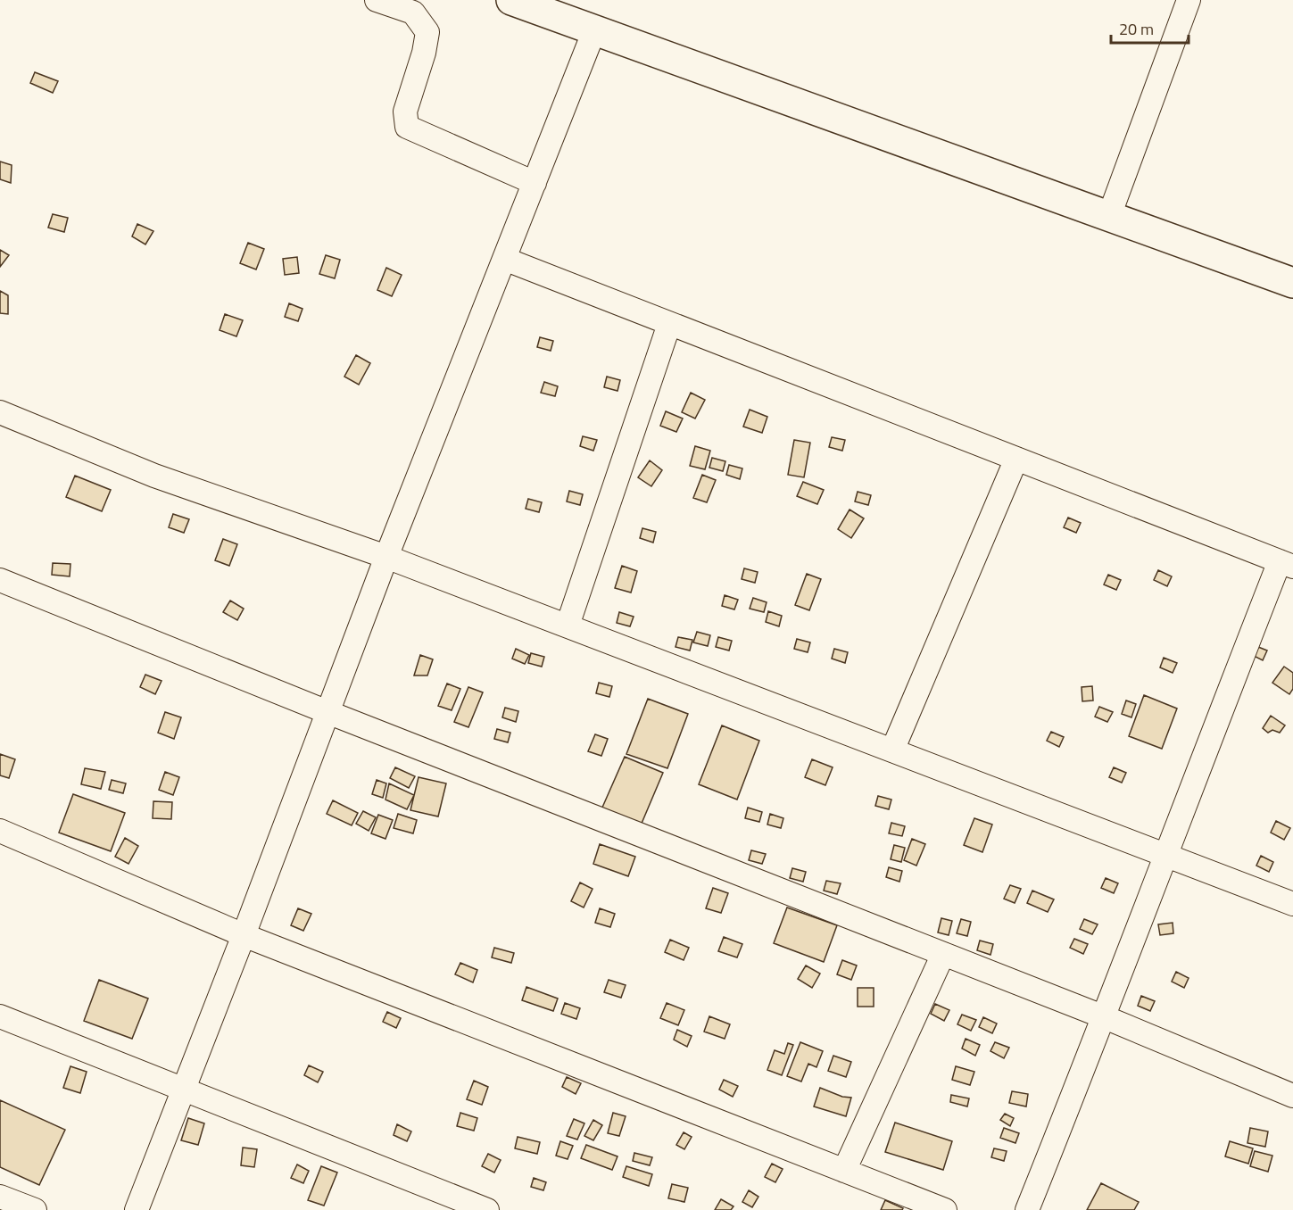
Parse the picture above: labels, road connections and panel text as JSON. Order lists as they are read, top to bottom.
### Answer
{
  "scale_bar": "20 m"
}
